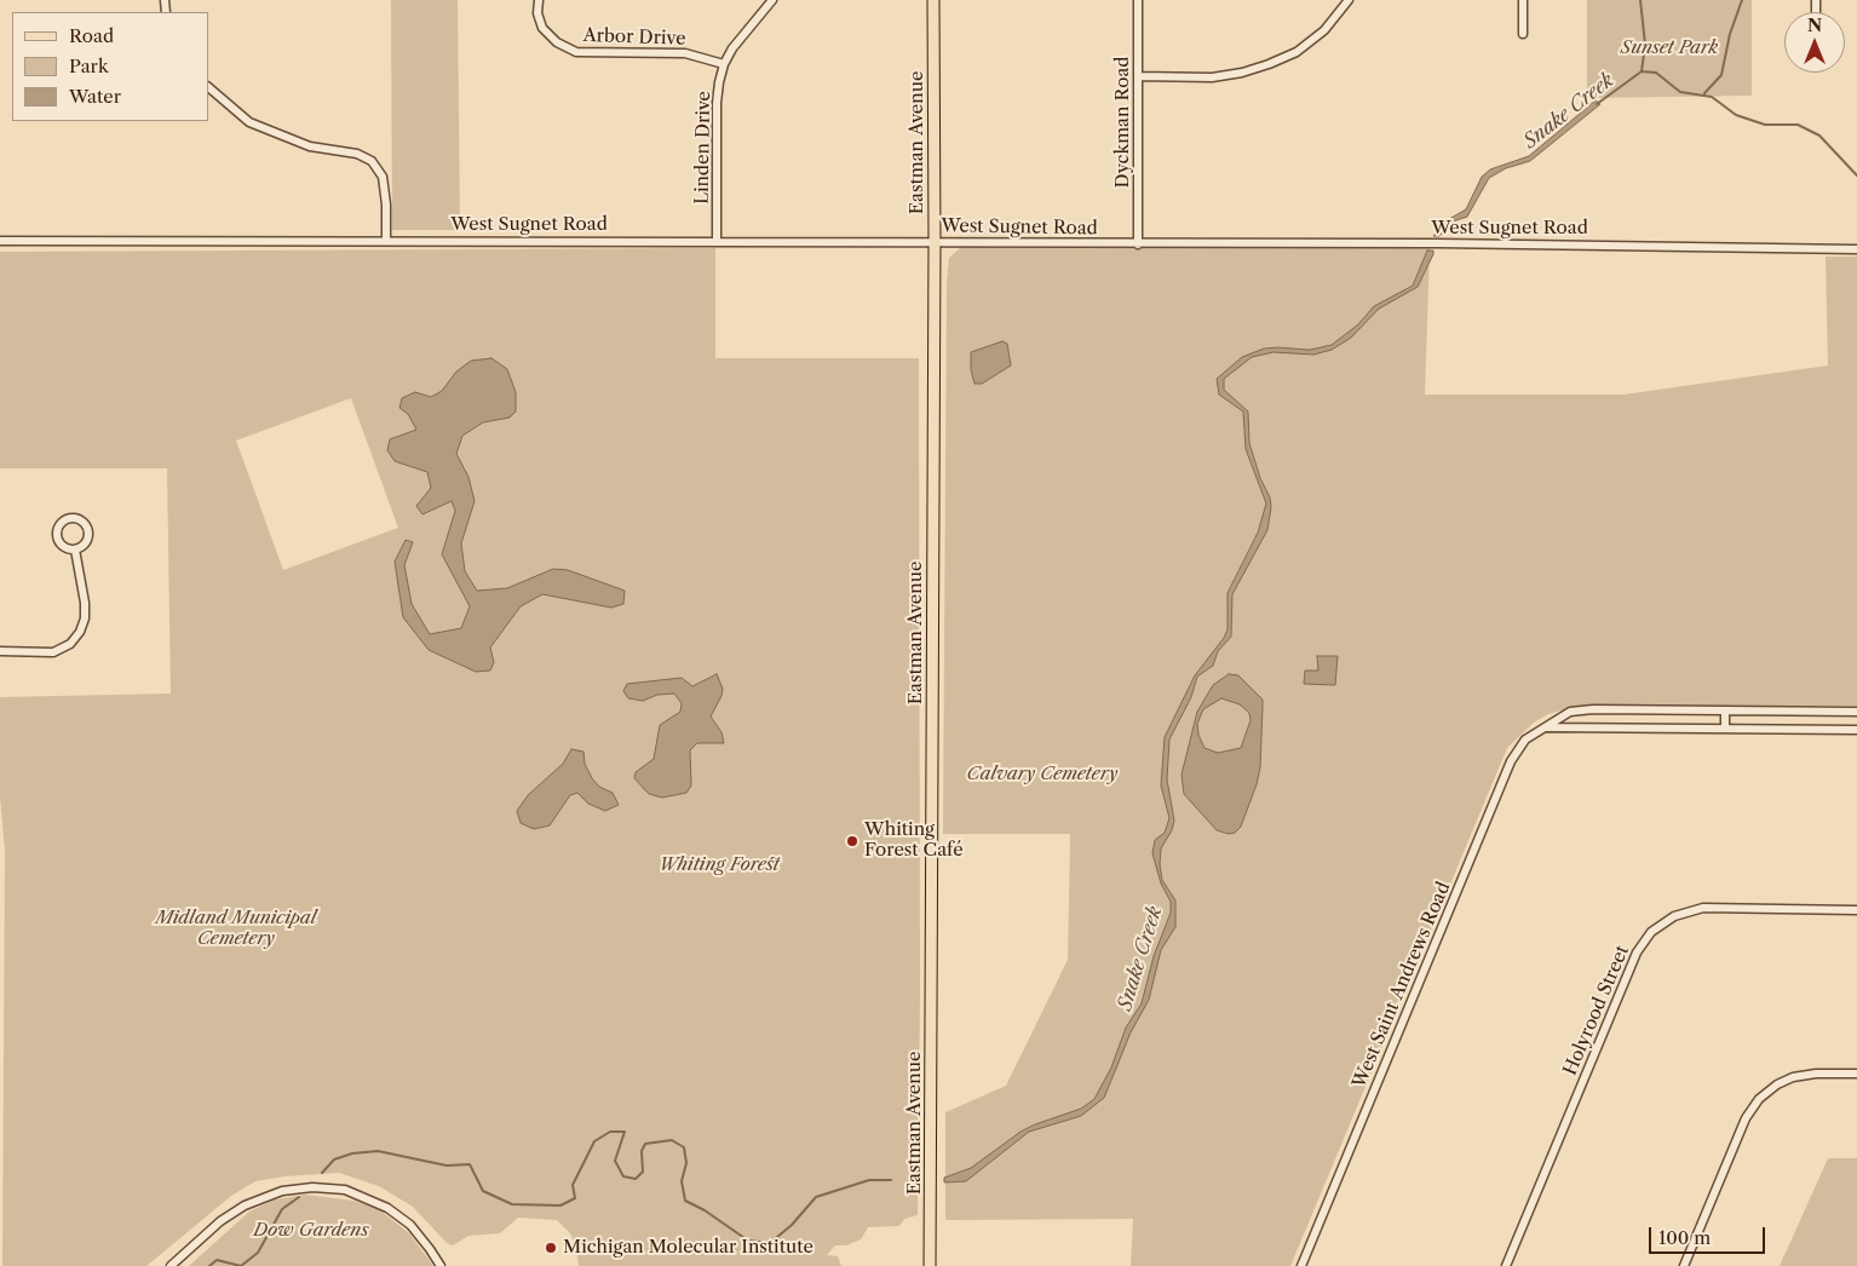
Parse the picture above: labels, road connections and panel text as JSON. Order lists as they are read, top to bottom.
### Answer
{
  "streets": {
    "main road": ["Eastman Avenue"],
    "street": [
      "Arbor Drive",
      "Dyckman Road",
      "Linden Drive",
      "West Sugnet Road",
      "West Saint Andrews Road",
      "Holyrood Street"
    ]
  },
  "crossings": [
    ["Arbor Drive", "Linden Drive"],
    ["Dyckman Road", "West Sugnet Road"],
    ["Eastman Avenue", "West Sugnet Road"],
    ["Linden Drive", "West Sugnet Road"]
  ],
  "water": ["Snake Creek"],
  "parks": [
    "Sunset Park",
    "Calvary Cemetery",
    "Whiting Forest",
    "Midland Municipal Cemetery",
    "Dow Gardens"
  ],
  "places": ["Whiting Forest Café", "Michigan Molecular Institute"],
  "legend": ["Road", "Park", "Water"],
  "scale_bar": "100 m",
  "north": "top"
}
